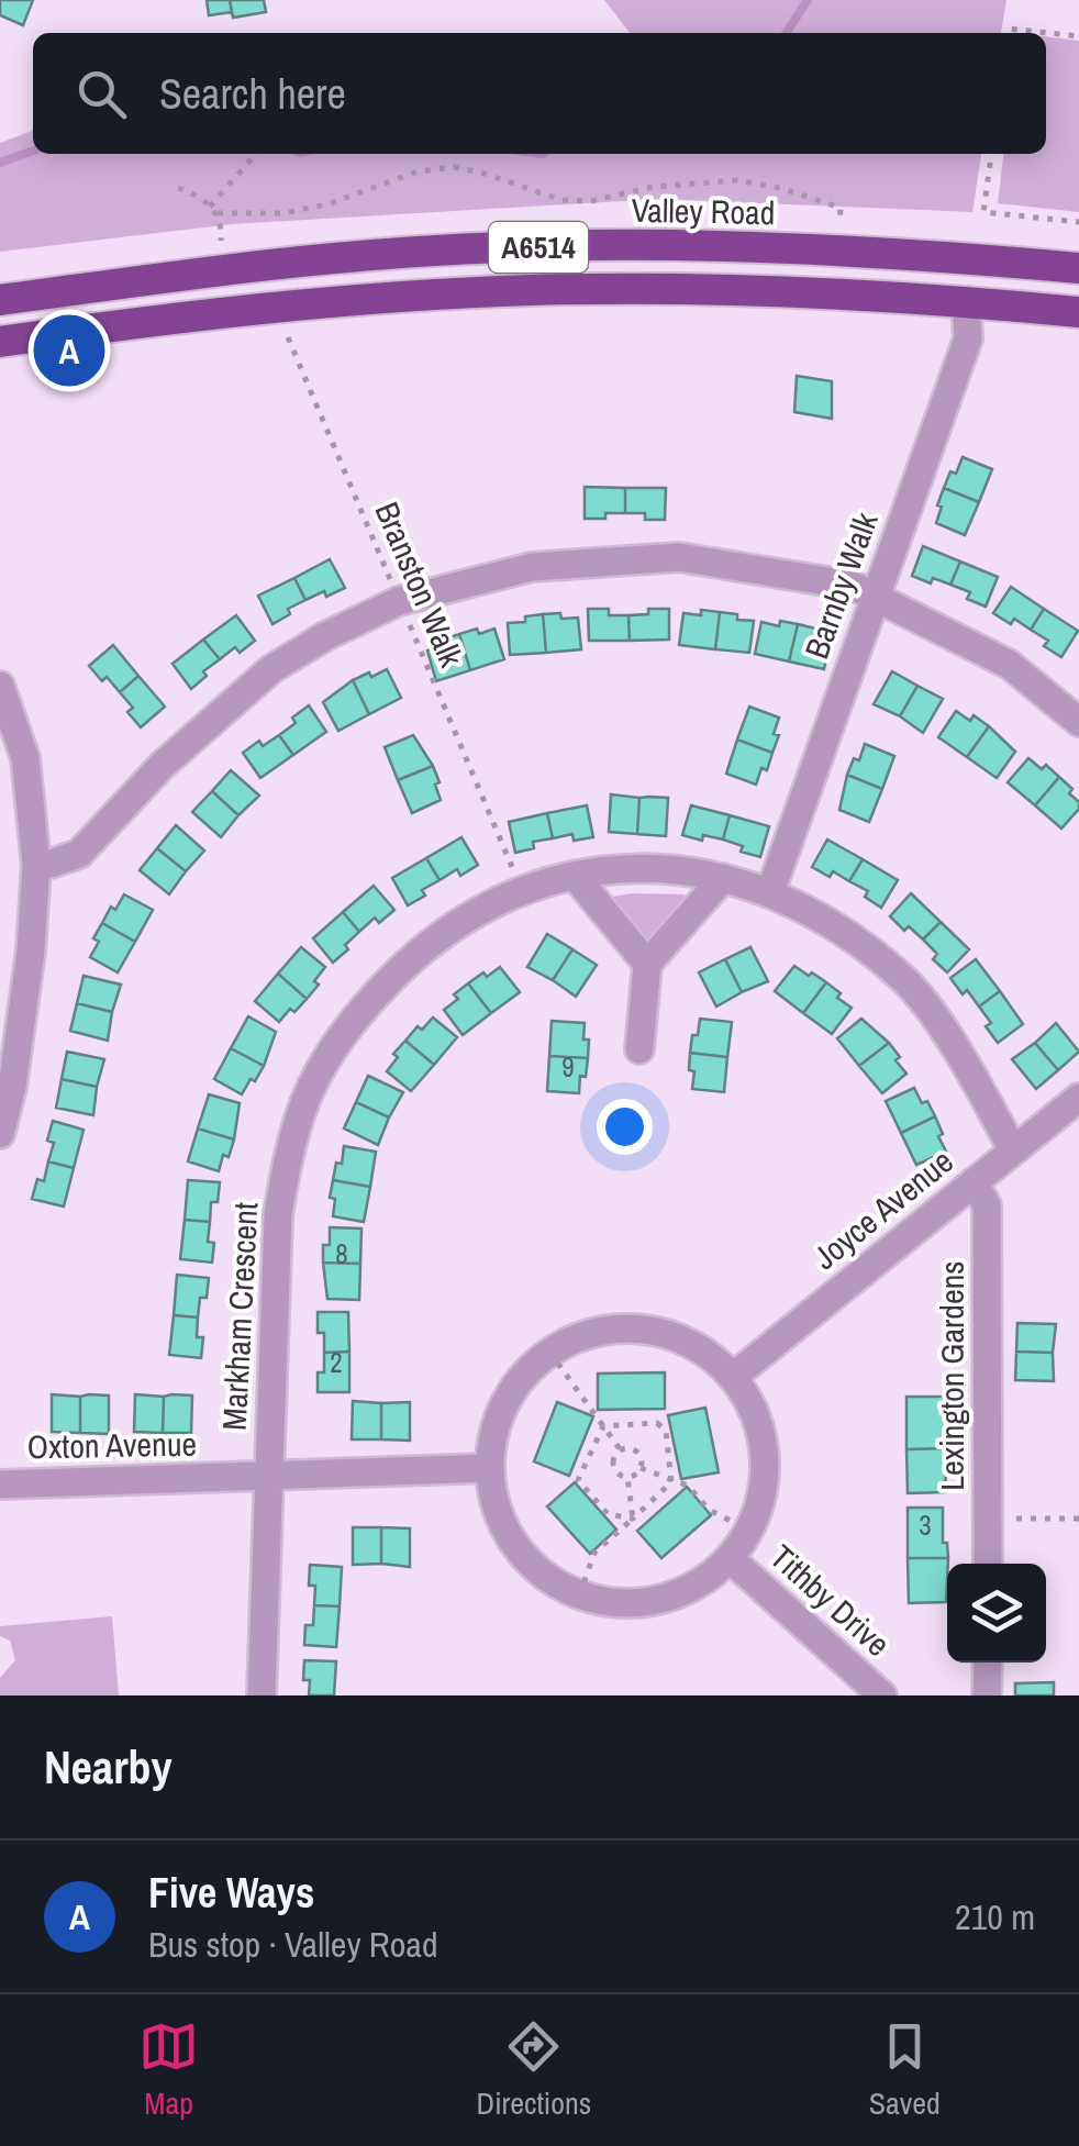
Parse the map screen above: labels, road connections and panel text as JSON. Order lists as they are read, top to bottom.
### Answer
{
  "streets": {
    "highway": ["Valley Road", "A6514"],
    "street": [
      "Barnby Walk",
      "Joyce Avenue",
      "Markham Crescent",
      "Lexington Gardens",
      "Oxton Avenue",
      "Tithby Drive"
    ],
    "path": ["Branston Walk"]
  },
  "crossings": [
    ["A6514", "Branston Walk"],
    ["A6514", "Barnby Walk"],
    ["Branston Walk", "Markham Crescent"],
    ["Barnby Walk", "Markham Crescent"],
    ["Joyce Avenue", "Markham Crescent"],
    ["Joyce Avenue", "Lexington Gardens"],
    ["Markham Crescent", "Oxton Avenue"]
  ],
  "house_numbers": [
    "9",
    "8",
    "2",
    "3"
  ],
  "page": {
    "search": "Search here",
    "pins": "A",
    "heading": "Nearby",
    "list": [
      {
        "mark": "A",
        "name": "Five Ways",
        "note": "Bus stop · Valley Road",
        "value": "210 m"
      }
    ],
    "nav": ["Map", "Directions", "Saved"]
  }
}
